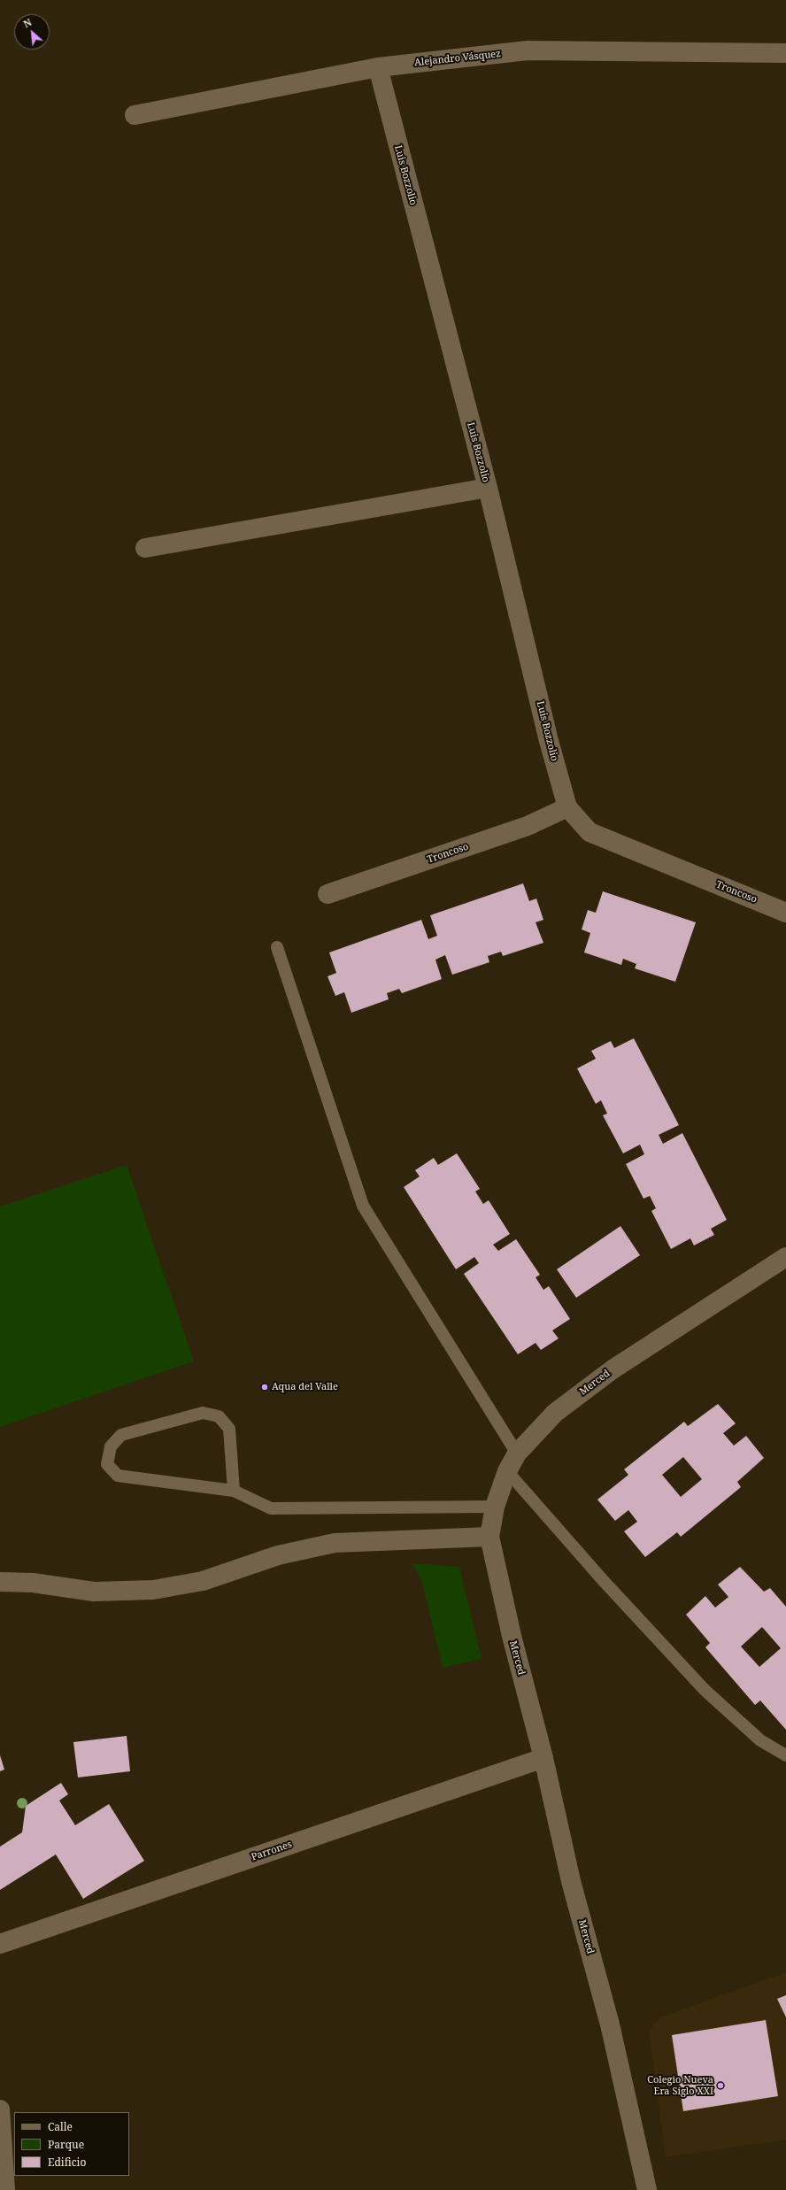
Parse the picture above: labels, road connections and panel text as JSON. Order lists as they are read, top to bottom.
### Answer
{
  "streets": {
    "street": [
      "Alejandro Vásquez",
      "Luis Bozzolio",
      "Troncoso",
      "Merced",
      "Parrones"
    ]
  },
  "crossings": [
    ["Alejandro Vásquez", "Luis Bozzolio"],
    ["Luis Bozzolio", "Troncoso"],
    ["Merced", "Parrones"]
  ],
  "places": ["Aqua del Valle", "Colegio Nueva Era Siglo XXI"],
  "legend": ["Calle", "Parque", "Edificio"],
  "north": "top left"
}
